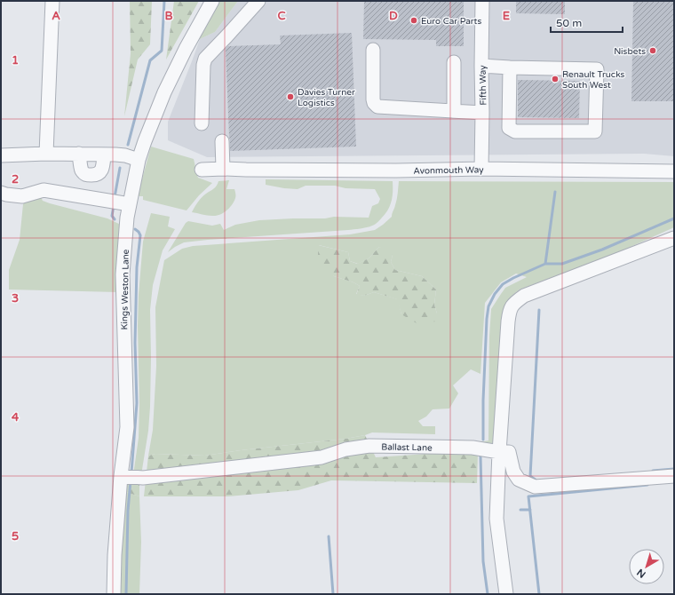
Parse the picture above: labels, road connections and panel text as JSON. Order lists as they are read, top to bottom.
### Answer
{
  "streets": {
    "street": [
      "Fifth Way",
      "Avonmouth Way",
      "Kings Weston Lane",
      "Ballast Lane"
    ]
  },
  "crossings": [
    ["Fifth Way", "Avonmouth Way"],
    ["Kings Weston Lane", "Ballast Lane"]
  ],
  "places": [
    "Euro Car Parts",
    "Nisbets",
    "Renault Trucks South West",
    "Davies Turner Logistics"
  ],
  "scale_bar": "50 m",
  "north": "bottom left",
  "grid": {
    "columns": [
      "A",
      "B",
      "C",
      "D",
      "E"
    ],
    "rows": [
      "1",
      "2",
      "3",
      "4",
      "5"
    ]
  }
}
